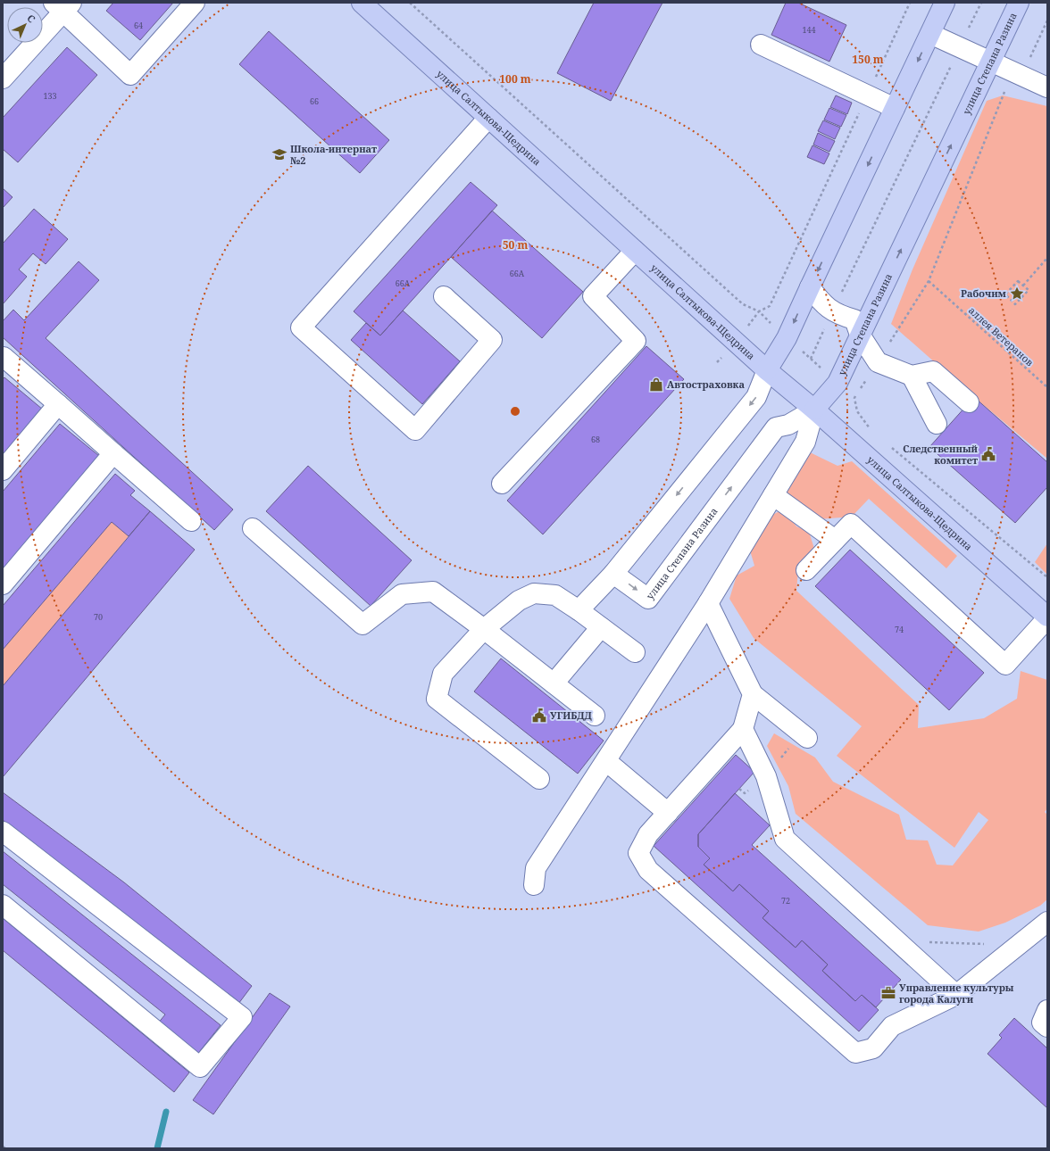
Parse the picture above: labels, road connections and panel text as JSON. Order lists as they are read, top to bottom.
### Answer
{
  "streets": {
    "main road": ["улица Степана Разина", "улица Салтыкова-Щедрина"],
    "path": ["аллея Ветеранов"]
  },
  "crossings": [
    ["улица Степана Разина", "улица Салтыкова-Щедрина"]
  ],
  "places": {
    "school or university": ["Школа-интернат №2"],
    "place": ["Рабочим"],
    "shop": ["Автостраховка"],
    "public building": ["Следственный комитет", "УГИБДД"],
    "office": ["Управление культуры города Калуги"]
  },
  "house_numbers": [
    "64",
    "144",
    "133",
    "66",
    "66А",
    "66А",
    "68",
    "70",
    "74",
    "72"
  ],
  "north": "top right",
  "rings": ["150 m", "100 m", "50 m"]
}
